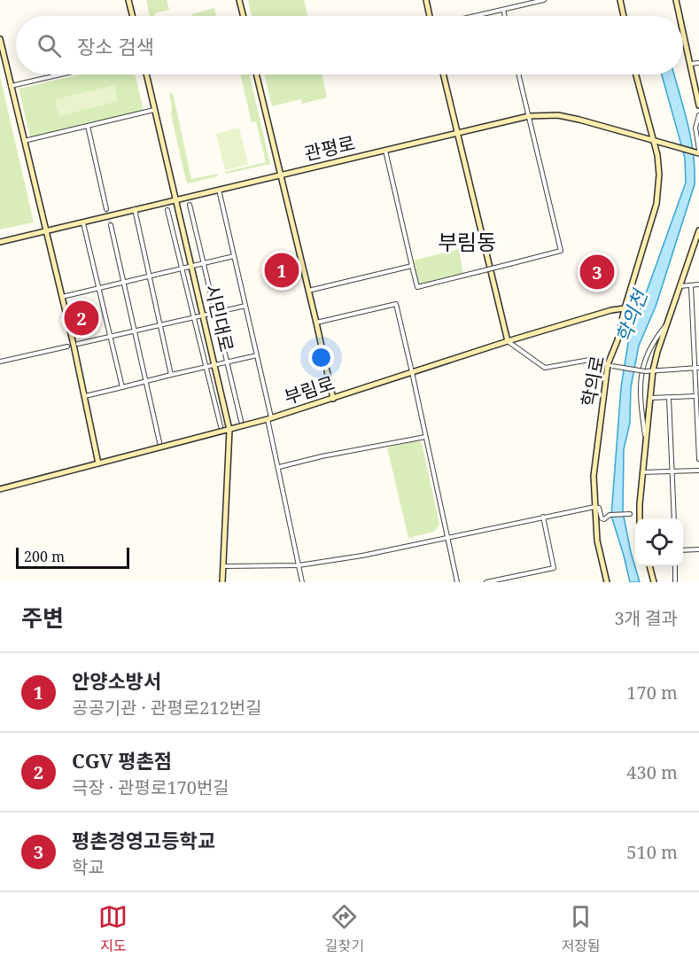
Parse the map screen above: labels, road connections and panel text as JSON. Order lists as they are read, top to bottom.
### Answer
{
  "streets": {
    "street": [
      "관평로",
      "시민대로",
      "학의로",
      "부림로"
    ]
  },
  "crossings": [
    ["관평로", "시민대로"],
    ["관평로", "학의로"],
    ["시민대로", "부림로"],
    ["학의로", "부림로"]
  ],
  "districts": ["부림동"],
  "water": ["학의천"],
  "scale_bar": "200 m",
  "page": {
    "search": "장소 검색",
    "pins": ["1", "3", "2"],
    "scale": "200 m",
    "heading": ["주변", "3개 결과"],
    "list": [
      {
        "mark": "1",
        "name": "안양소방서",
        "note": "공공기관 · 관평로212번길",
        "value": "170 m"
      },
      {
        "mark": "2",
        "name": "CGV 평촌점",
        "note": "극장 · 관평로170번길",
        "value": "430 m"
      },
      {
        "mark": "3",
        "name": "평촌경영고등학교",
        "note": "학교",
        "value": "510 m"
      }
    ],
    "nav": ["지도", "길찾기", "저장됨"]
  }
}
